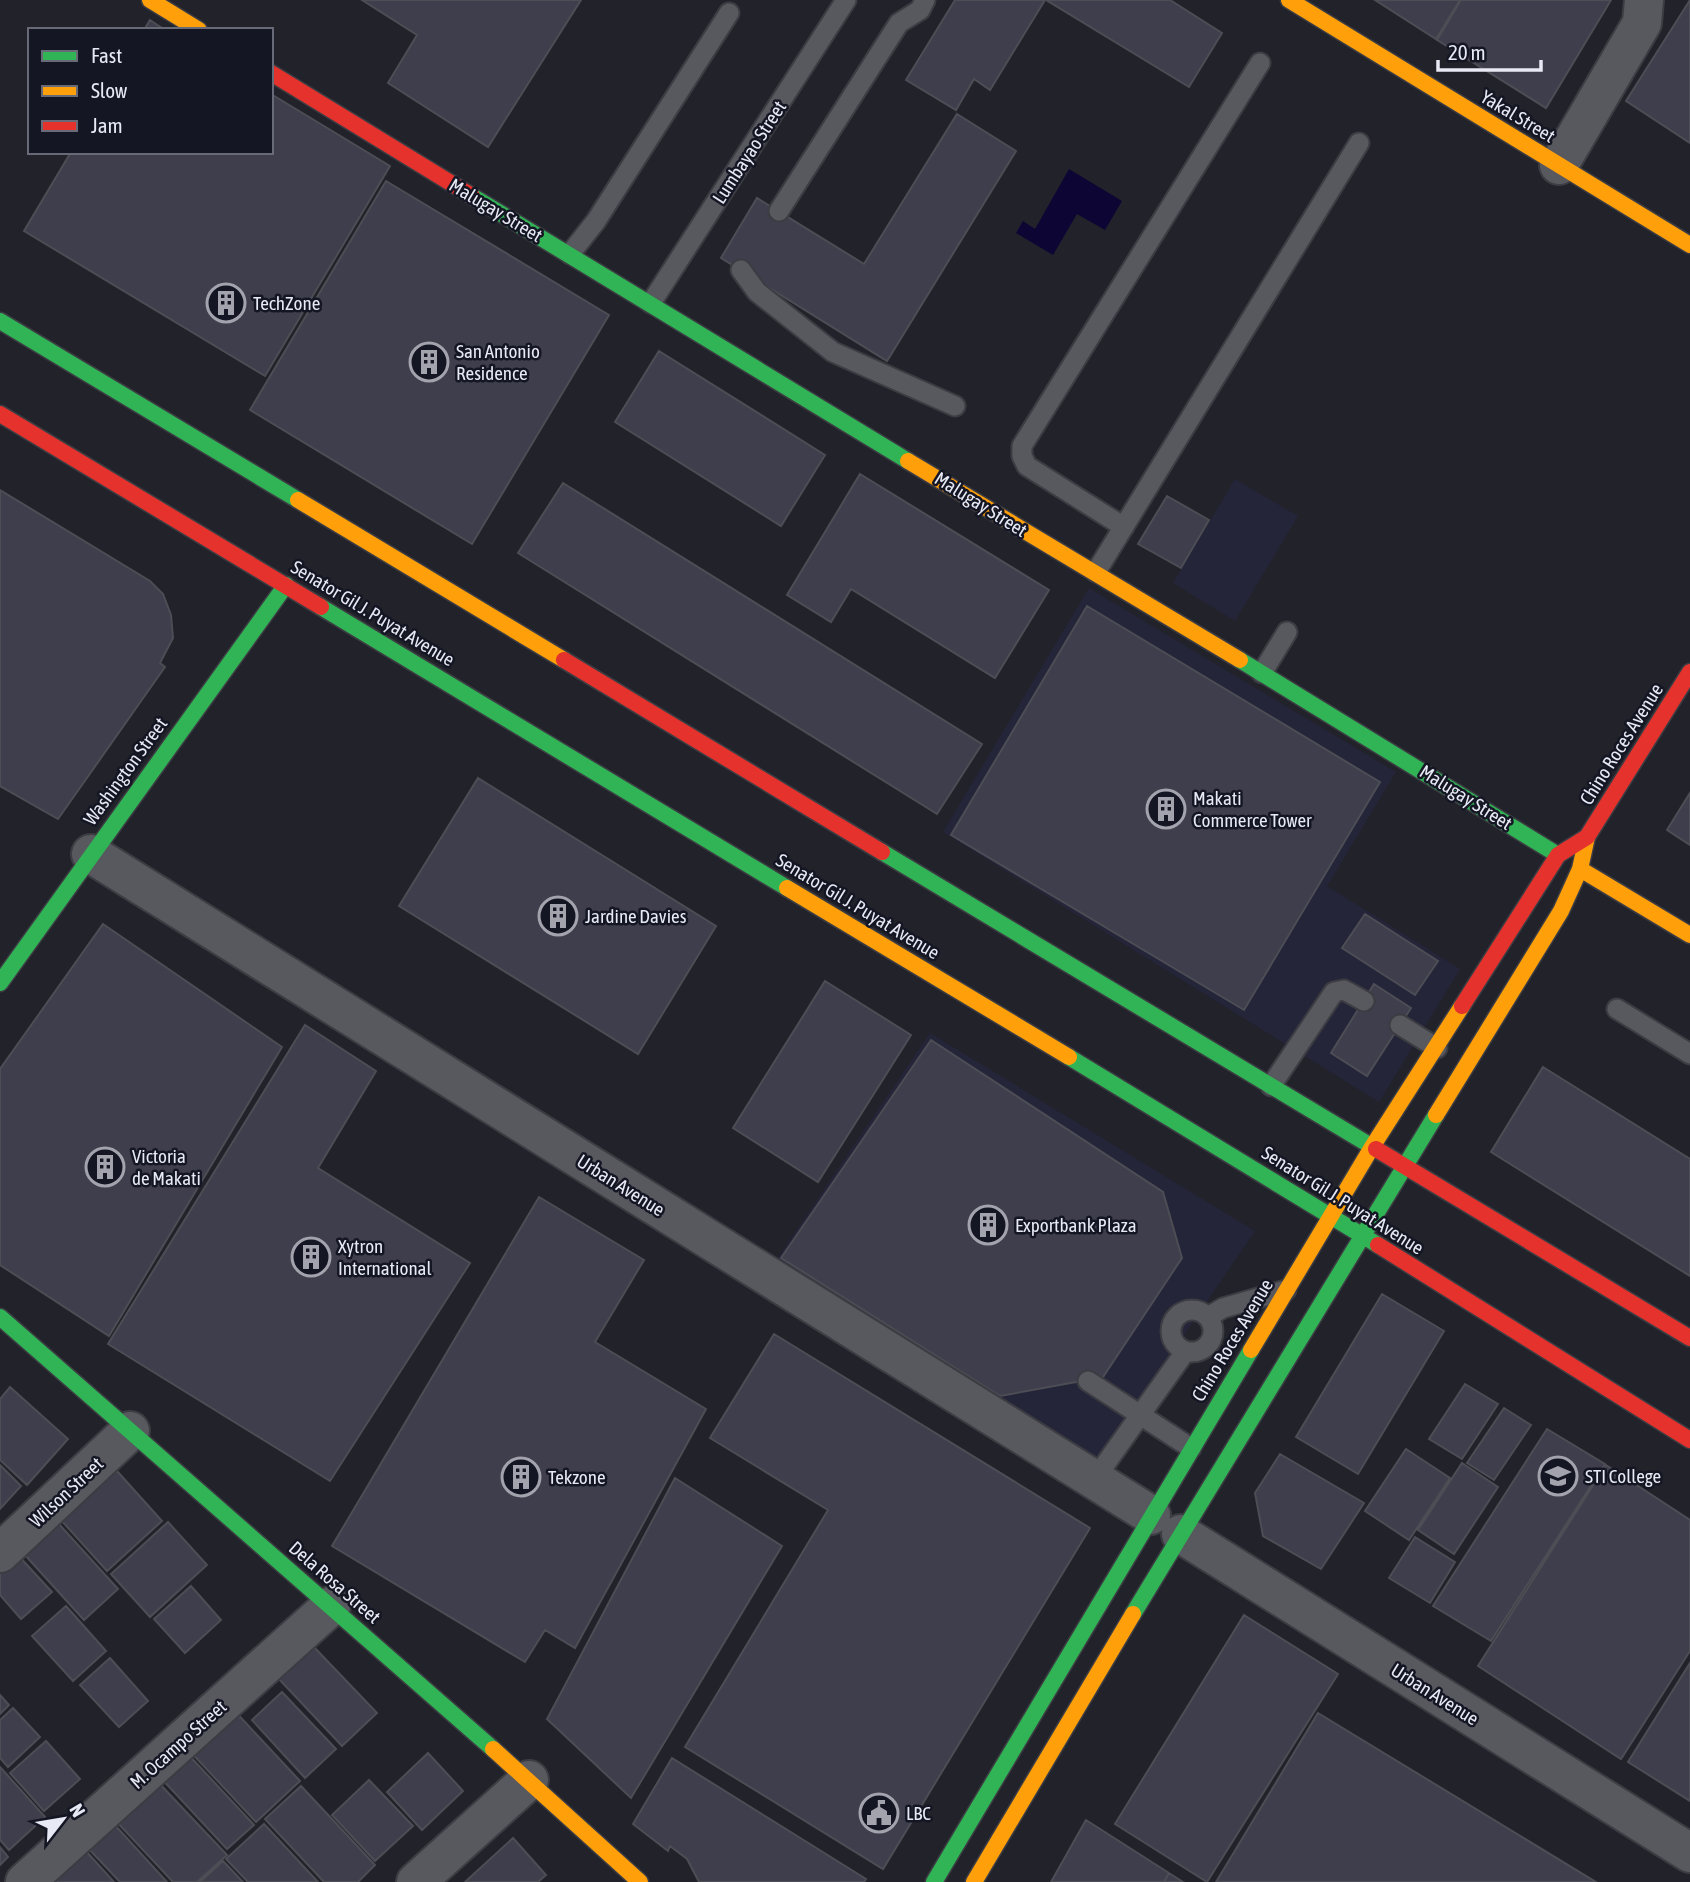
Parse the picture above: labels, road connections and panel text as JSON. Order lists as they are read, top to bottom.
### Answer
{
  "streets": {
    "main road": [
      "Yakal Street",
      "Malugay Street",
      "Senator Gil J. Puyat Avenue",
      "Chino Roces Avenue",
      "Washington Street",
      "Dela Rosa Street"
    ],
    "street": ["Urban Avenue", "Wilson Street", "M. Ocampo Street"],
    "lane": ["Lumbayao Street"]
  },
  "crossings": [
    ["Lumbayao Street", "Malugay Street"],
    ["Malugay Street", "Chino Roces Avenue"],
    ["Senator Gil J. Puyat Avenue", "Chino Roces Avenue"],
    ["Senator Gil J. Puyat Avenue", "Washington Street"],
    ["Chino Roces Avenue", "Urban Avenue"],
    ["Washington Street", "Urban Avenue"],
    ["Wilson Street", "Dela Rosa Street"],
    ["Dela Rosa Street", "M. Ocampo Street"]
  ],
  "places": {
    "building": [
      "TechZone",
      "San Antonio Residence",
      "Makati Commerce Tower",
      "Jardine Davies",
      "Victoria de Makati",
      "Exportbank Plaza",
      "Xytron International",
      "Tekzone"
    ],
    "school or university": ["STI College"],
    "public building": ["LBC"]
  },
  "legend": ["Fast", "Slow", "Jam"],
  "scale_bar": "20 m",
  "north": "top right"
}
